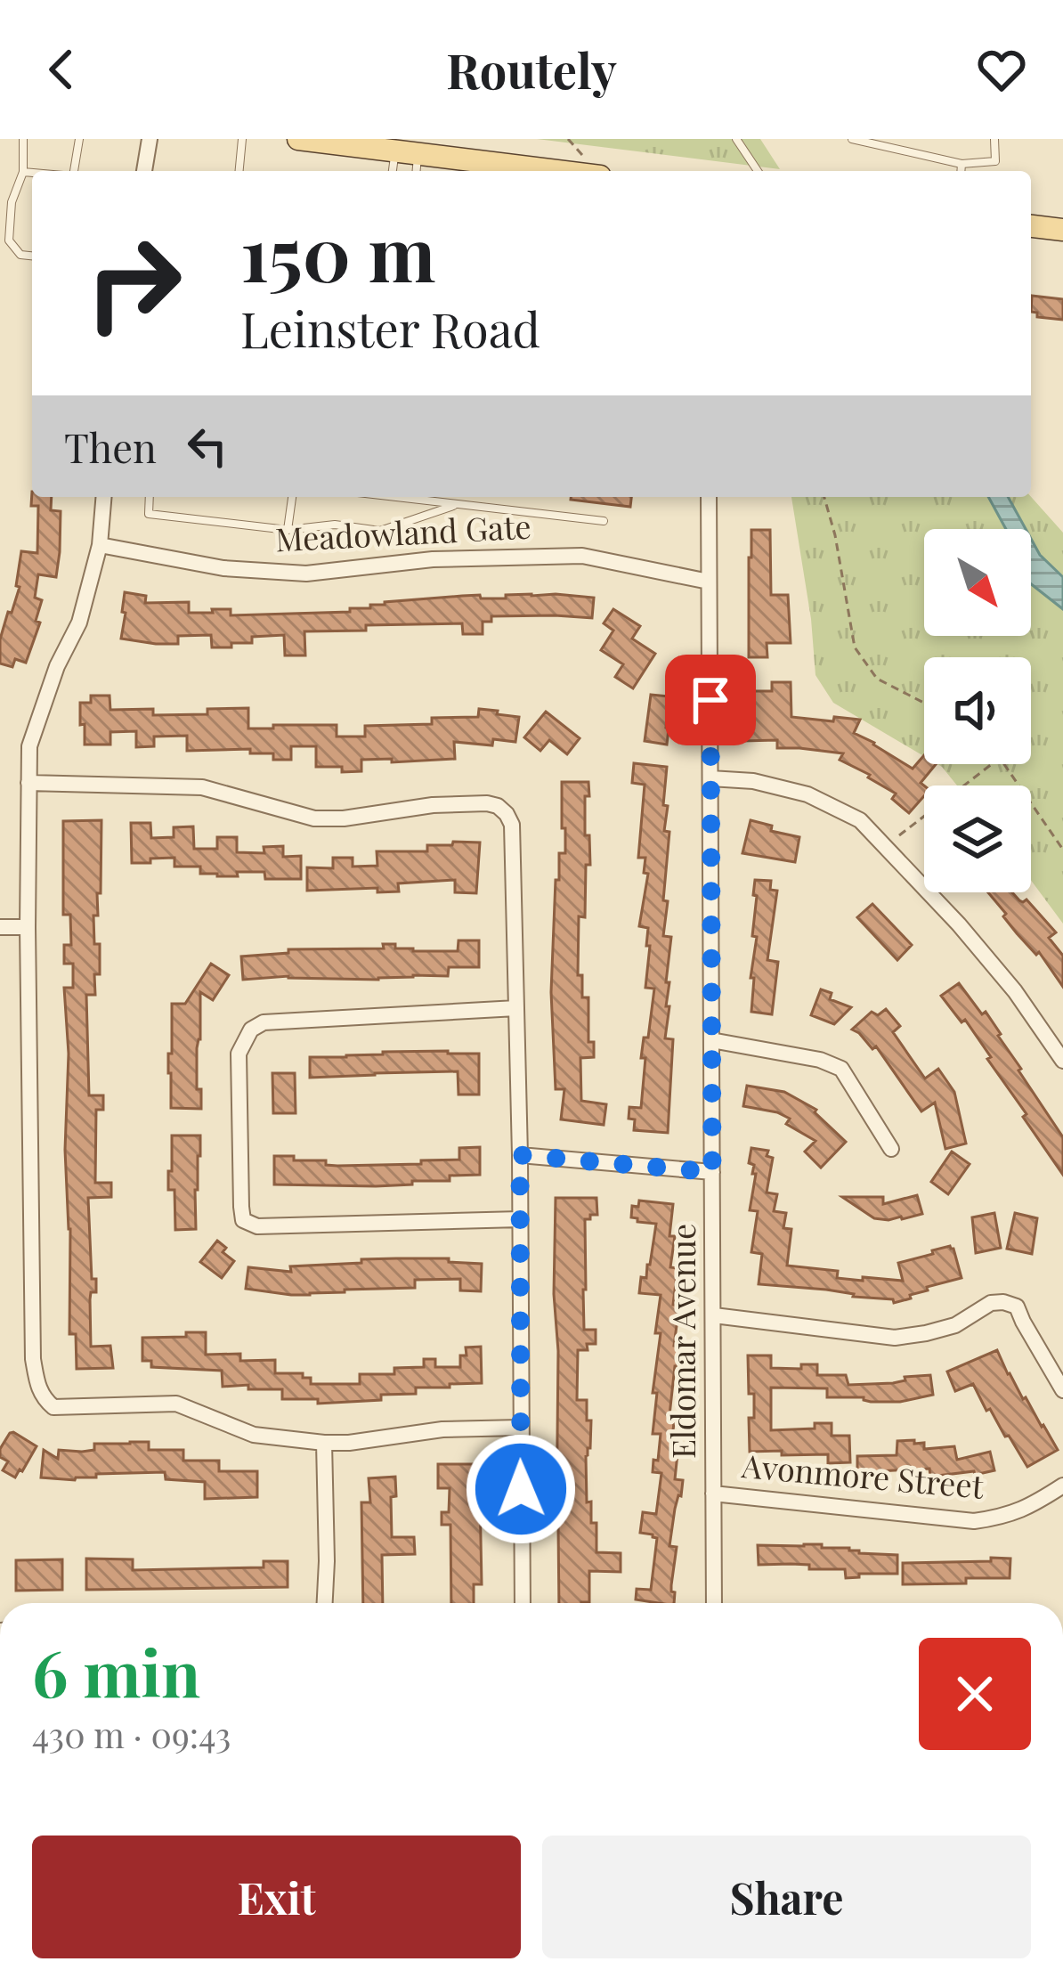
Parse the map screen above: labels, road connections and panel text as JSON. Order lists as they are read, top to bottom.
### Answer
{
  "streets": {
    "street": ["Meadowland Gate", "Eldomar Avenue", "Avonmore Street"]
  },
  "crossings": [
    ["Meadowland Gate", "Eldomar Avenue"],
    ["Eldomar Avenue", "Avonmore Street"]
  ],
  "north": "bottom right",
  "page": {
    "header": "Routely",
    "turn": ["150 m", "Leinster Road"],
    "then": "Then",
    "heading": ["6 min", "430 m · 09:43"],
    "buttons": ["Exit", "Share"]
  }
}
